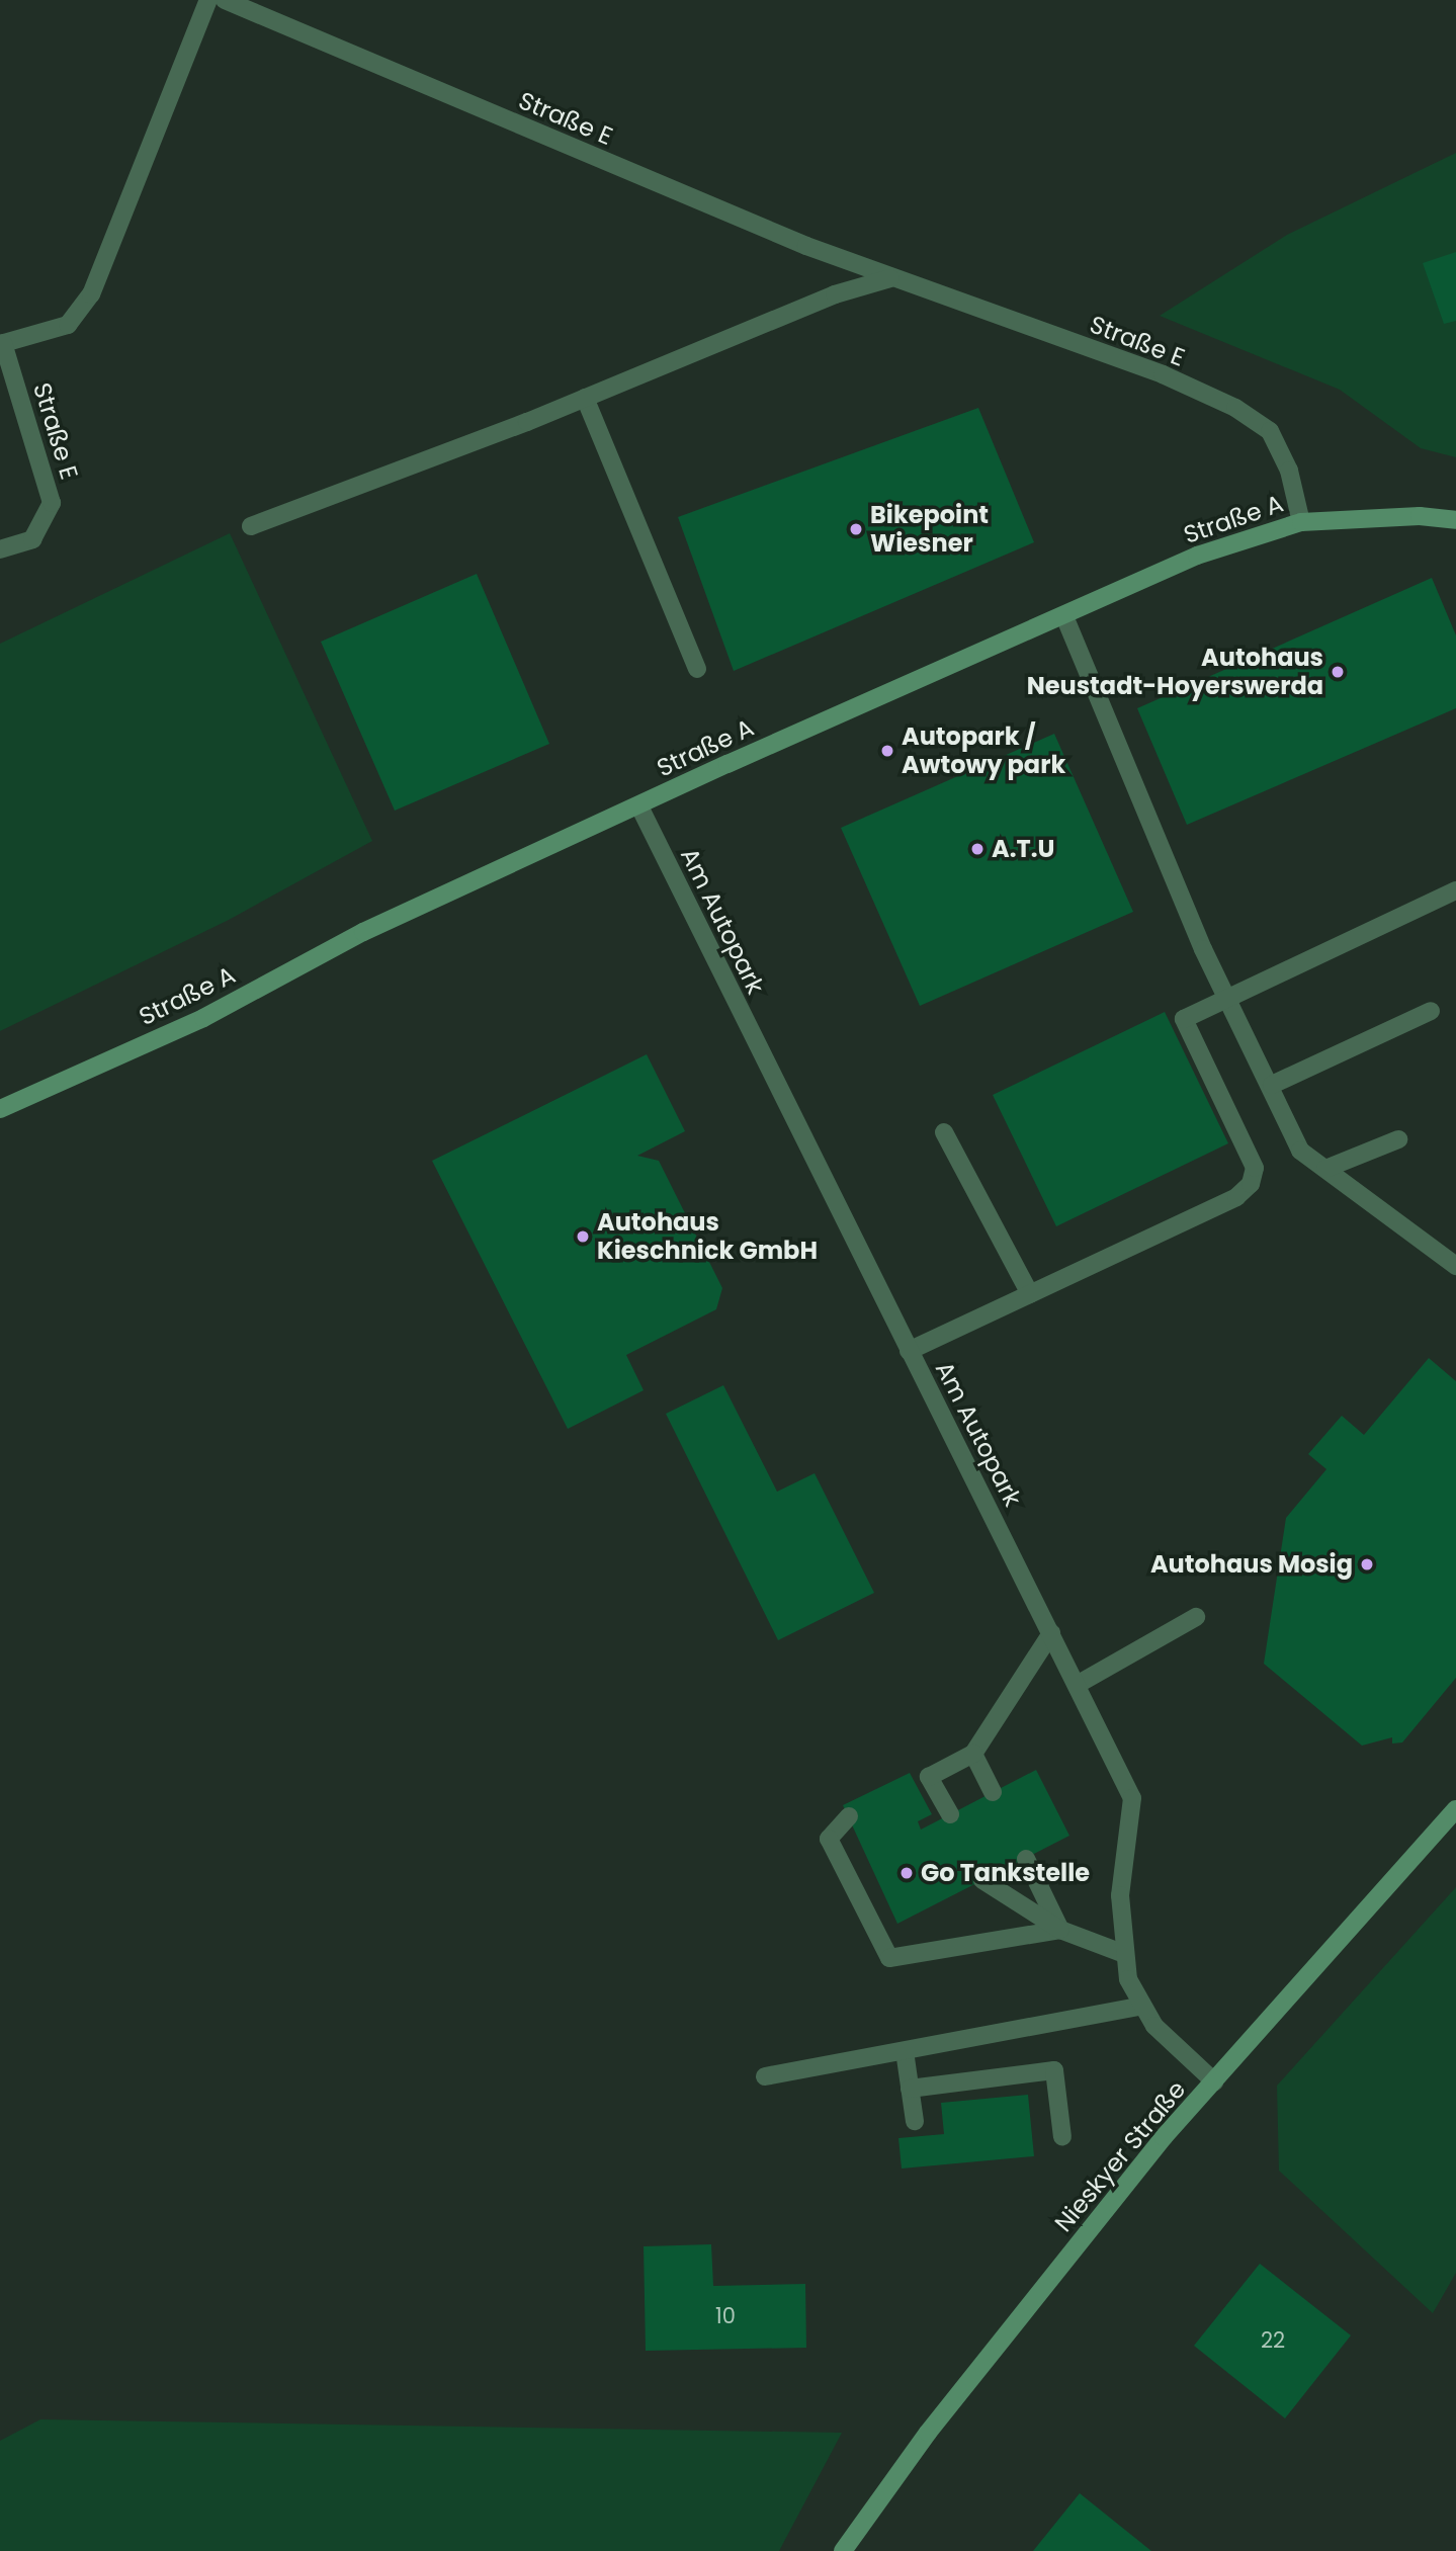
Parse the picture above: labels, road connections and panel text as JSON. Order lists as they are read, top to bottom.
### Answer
{
  "streets": {
    "street": [
      "Straße E",
      "Straße A",
      "Am Autopark",
      "Nieskyer Straße"
    ]
  },
  "crossings": [
    ["Straße E", "Straße A"],
    ["Straße A", "Am Autopark"],
    ["Am Autopark", "Nieskyer Straße"]
  ],
  "places": [
    "Bikepoint Wiesner",
    "Autohaus Neustadt-Hoyerswerda",
    "Autopark / Awtowy park",
    "A.T.U",
    "Autohaus Kieschnick GmbH",
    "Autohaus Mosig",
    "Go Tankstelle"
  ],
  "house_numbers": ["10", "22"]
}
